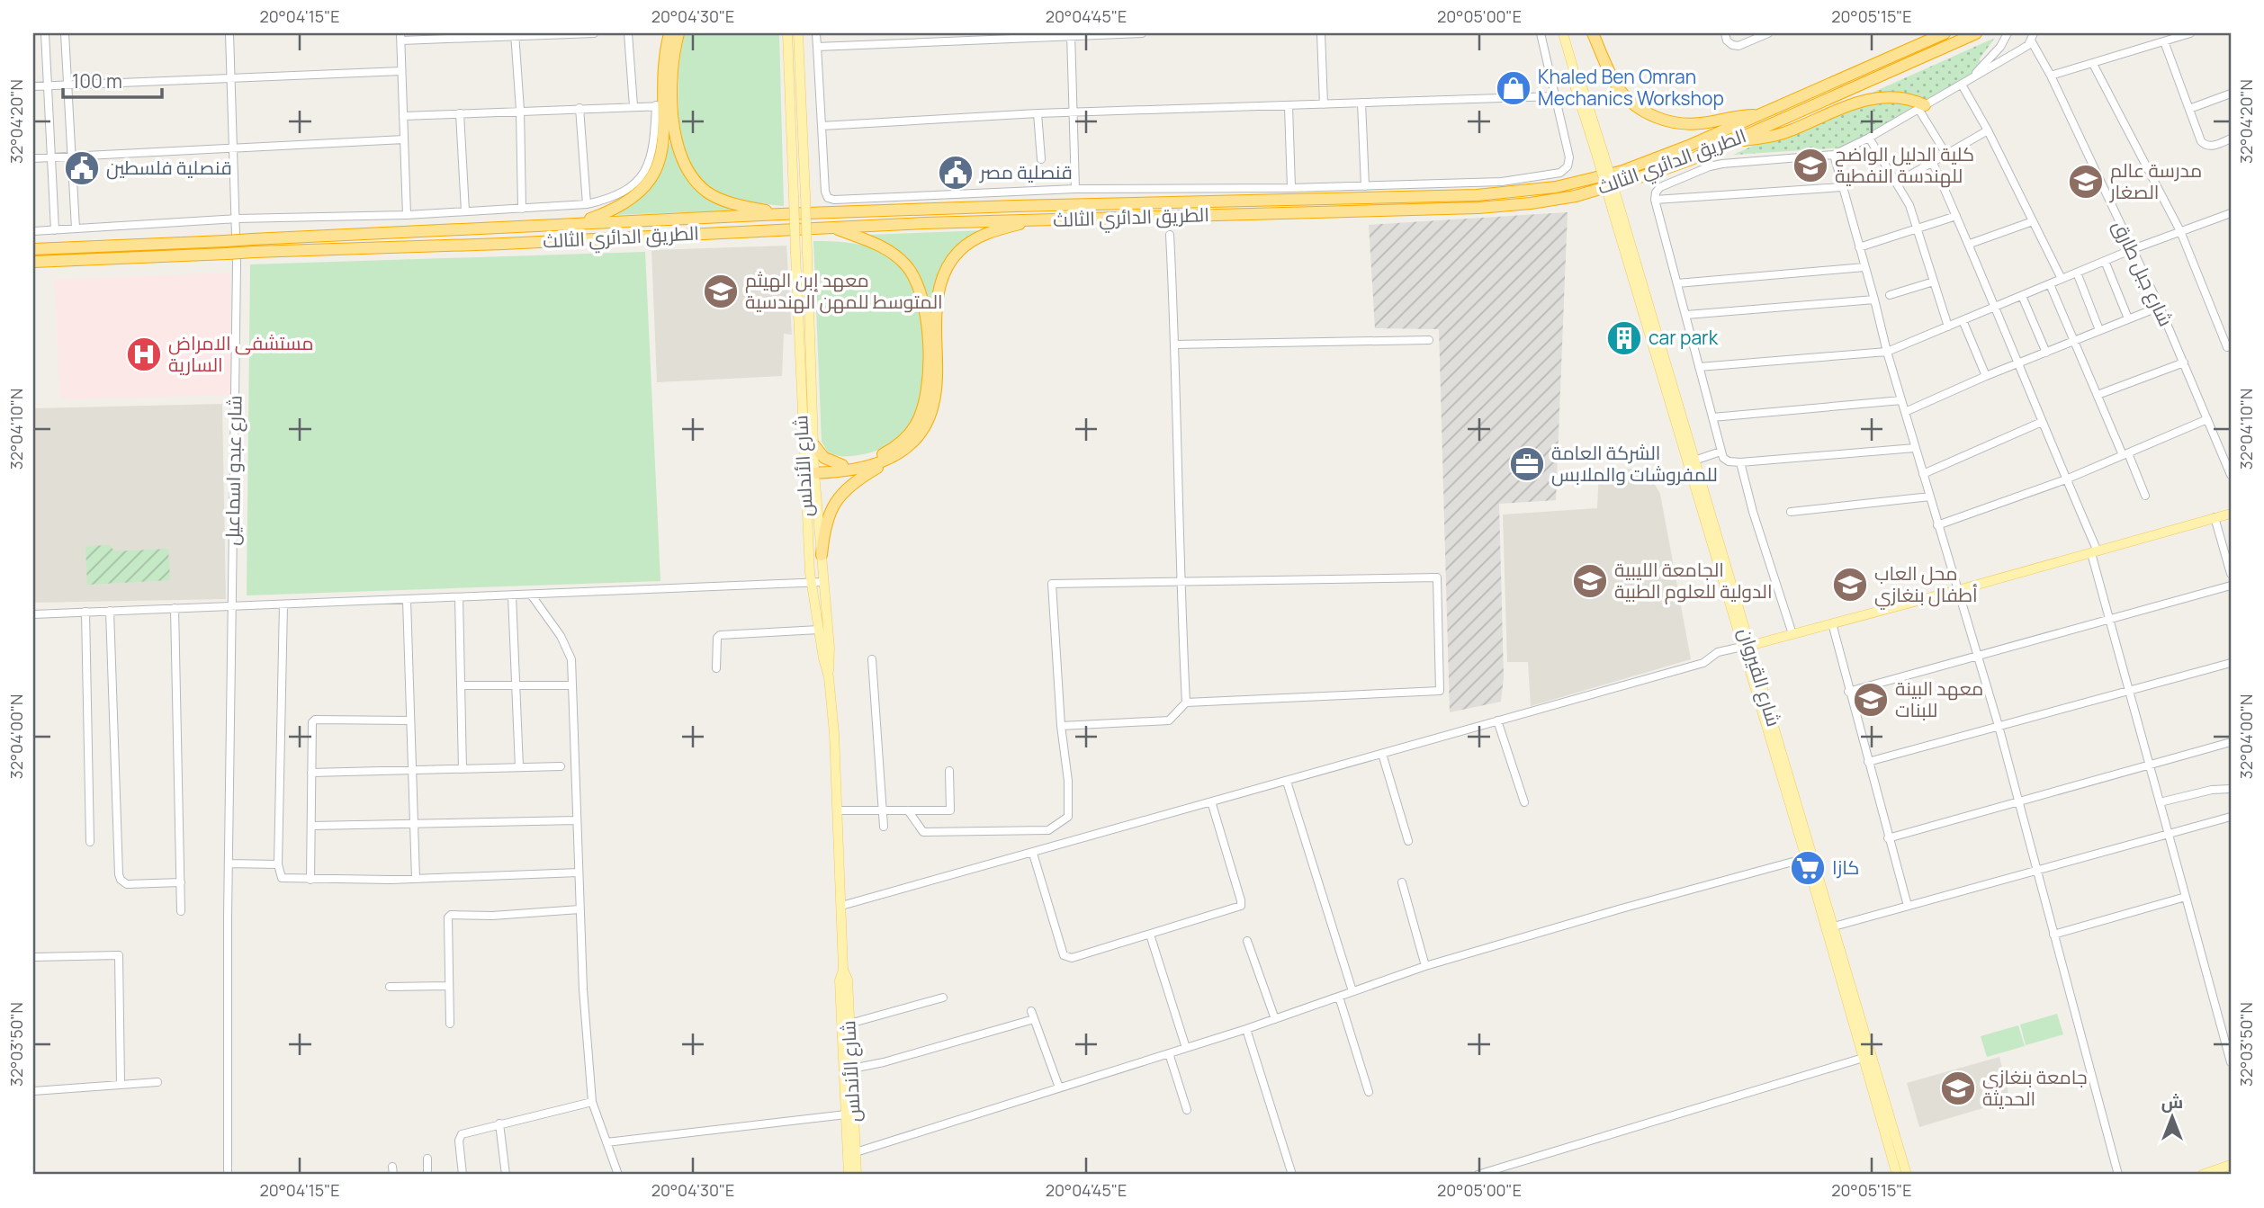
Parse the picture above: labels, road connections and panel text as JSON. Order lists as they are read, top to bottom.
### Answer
{
  "streets": {
    "highway": ["الطريق الدائري الثالث"],
    "main road": ["شارع الأندلس", "شارع القيروان"],
    "street": ["شارع جبل طارق", "شارع عبدو اسماعيل"]
  },
  "places": {
    "shop": ["Khaled Ben Omran Mechanics Workshop"],
    "school or university": [
      "كلية الدليل الواضح للهندسة النفطية",
      "مدرسة عالم الصغار",
      "معهد إبن الهيثم المتوسط للمهن الهندسية",
      "الجامعة الليبية الدولية للعلوم الطبية",
      "محل العاب أطفال بنغازي",
      "معهد البينة للبنات",
      "جامعة بنغازي الحديثة"
    ],
    "public building": ["قنصلية فلسطين", "قنصلية مصر"],
    "building": ["car park"],
    "hospital": ["مستشفى الامراض السارية"],
    "office": ["الشركة العامة للمفروشات والملابس"],
    "supermarket": ["كازا"]
  },
  "scale_bar": "100 m",
  "north": "top",
  "coordinates": [
    "20°04'15\"E",
    "20°04'30\"E",
    "20°04'45\"E",
    "20°05'00\"E",
    "20°05'15\"E",
    "32°04'20\"N",
    "32°04'10\"N",
    "32°04'00\"N",
    "32°03'50\"N"
  ]
}
